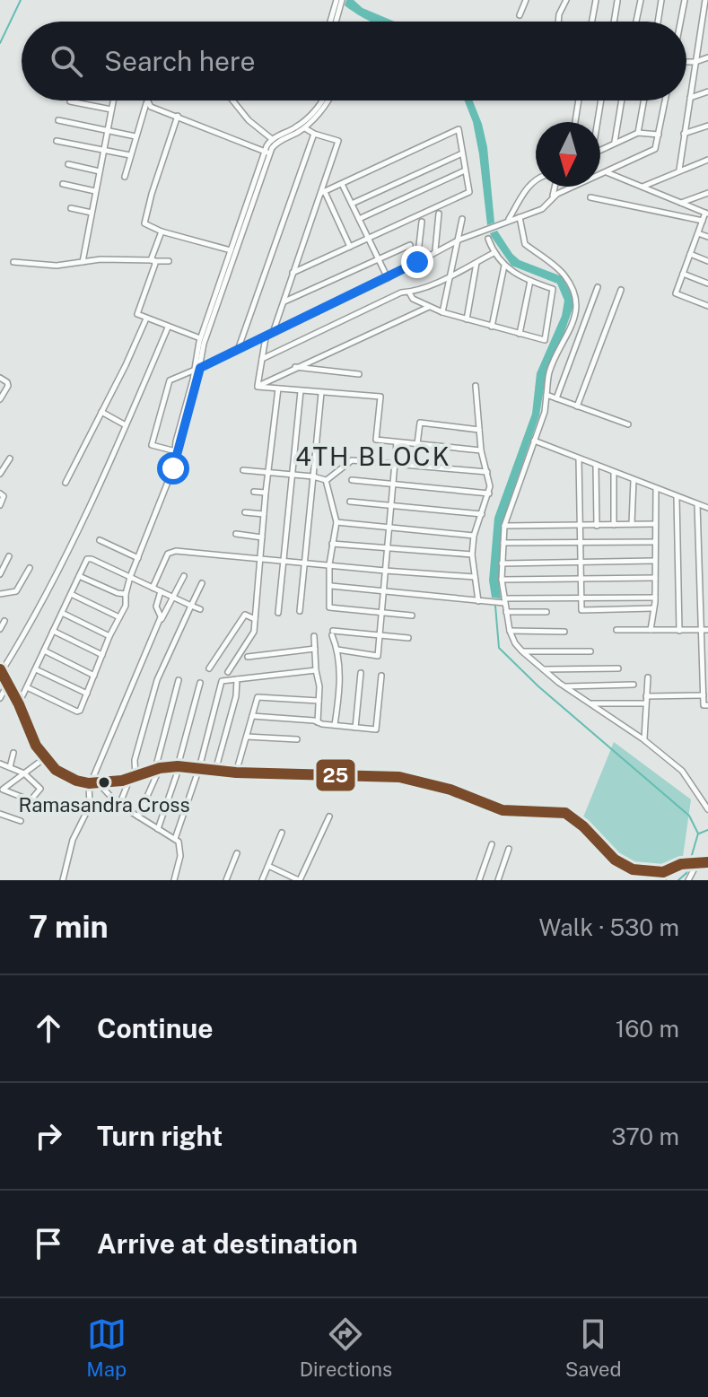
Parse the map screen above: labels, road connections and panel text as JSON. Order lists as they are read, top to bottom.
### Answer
{
  "districts": ["4TH BLOCK"],
  "places": ["Ramasandra Cross"],
  "lines": ["transit line 25"],
  "north": "bottom",
  "page": {
    "search": "Search here",
    "heading": ["7 min", "Walk · 530 m"],
    "list": [
      ["Continue", "160 m"],
      ["Turn right", "370 m"],
      "Arrive at destination"
    ],
    "nav": ["Map", "Directions", "Saved"]
  }
}
